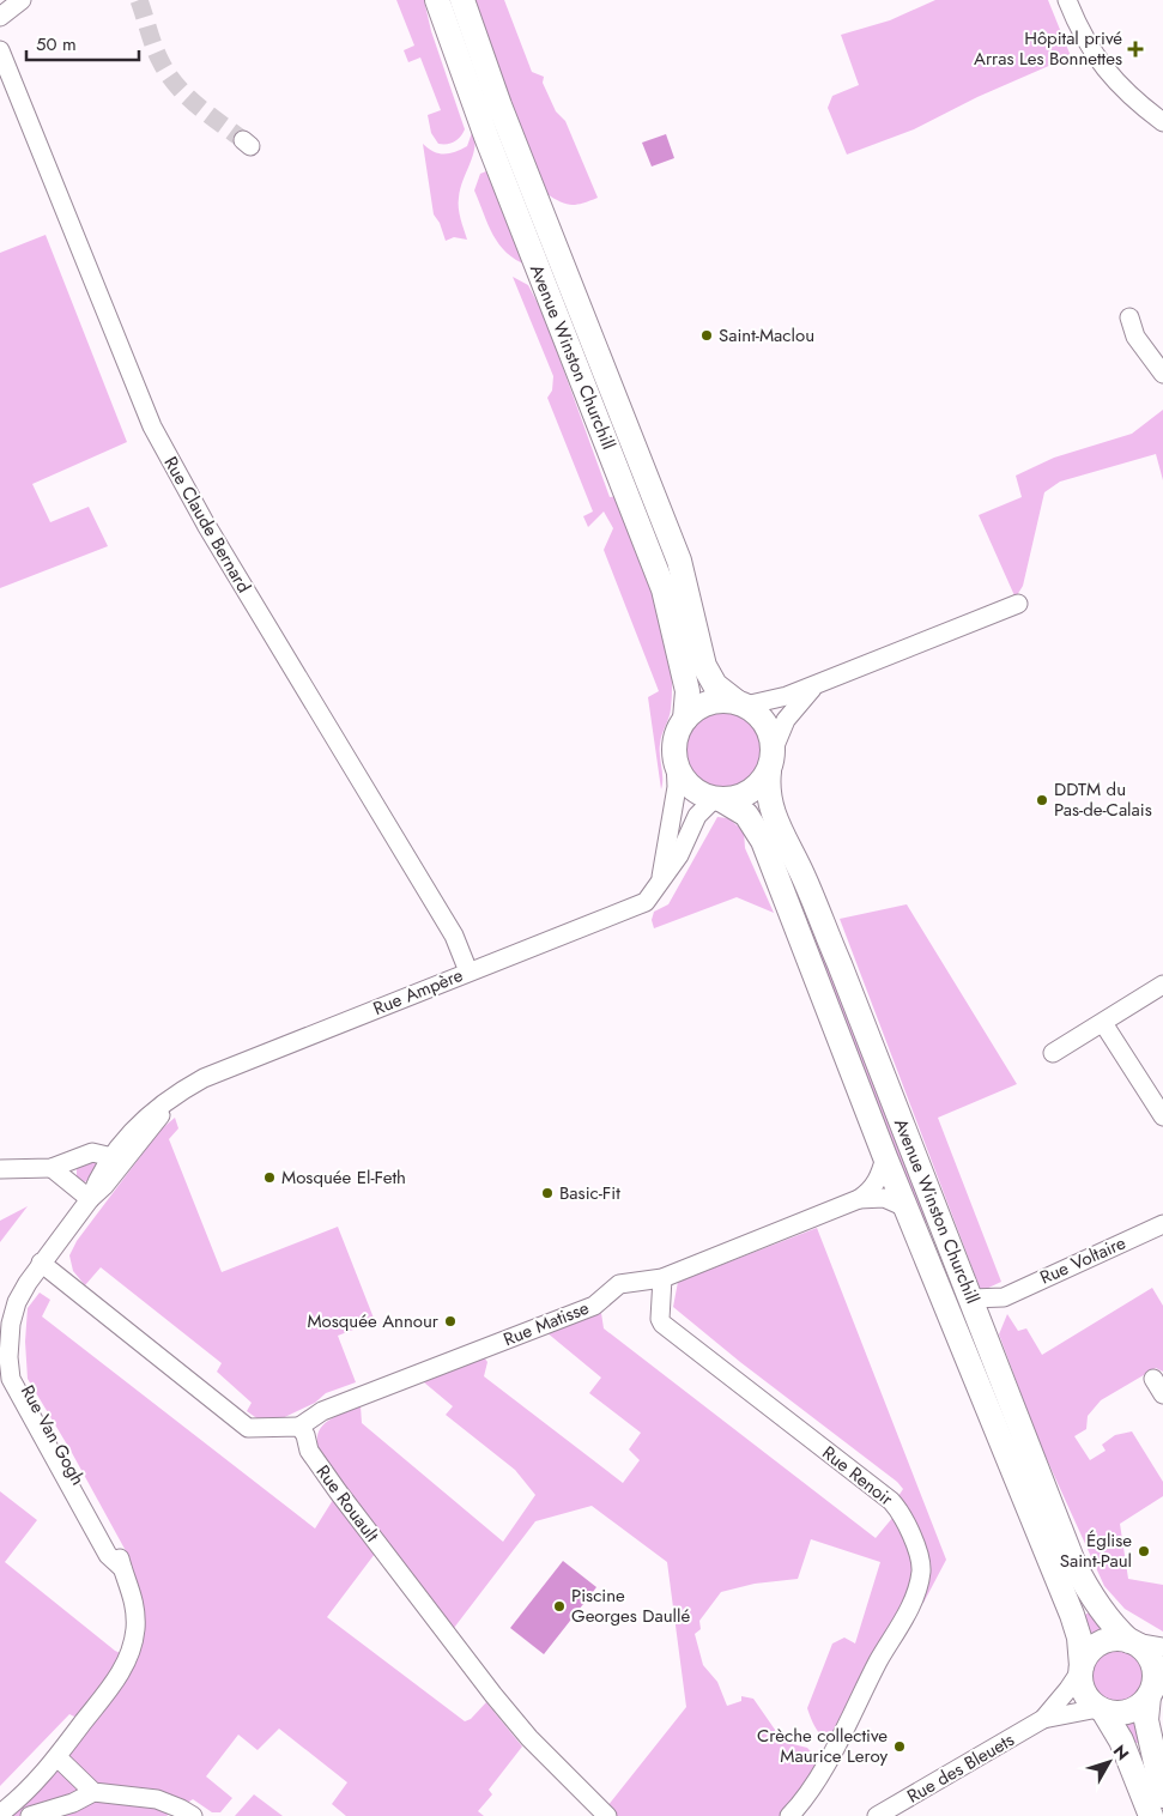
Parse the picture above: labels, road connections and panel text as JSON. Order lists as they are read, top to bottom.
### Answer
{
  "streets": {
    "main road": ["Avenue Winston Churchill"],
    "street": [
      "Rue Claude Bernard",
      "Rue Ampère",
      "Rue Voltaire",
      "Rue Matisse",
      "Rue Van Gogh",
      "Rue Renoir",
      "Rue Rouault",
      "Rue des Bleuets"
    ]
  },
  "crossings": [
    ["Avenue Winston Churchill", "Rue Ampère"],
    ["Avenue Winston Churchill", "Rue Voltaire"],
    ["Avenue Winston Churchill", "Rue des Bleuets"],
    ["Rue Claude Bernard", "Rue Ampère"],
    ["Rue Ampère", "Rue Van Gogh"],
    ["Rue Matisse", "Rue Renoir"],
    ["Rue Matisse", "Rue Rouault"]
  ],
  "places": {
    "health": ["Hôpital privé Arras Les Bonnettes"],
    "other": [
      "Saint-Maclou",
      "DDTM du Pas-de-Calais",
      "Mosquée El-Feth",
      "Basic-Fit",
      "Mosquée Annour",
      "Église Saint-Paul",
      "Piscine Georges Daullé",
      "Crèche collective Maurice Leroy"
    ]
  },
  "scale_bar": "50 m",
  "north": "top right"
}
